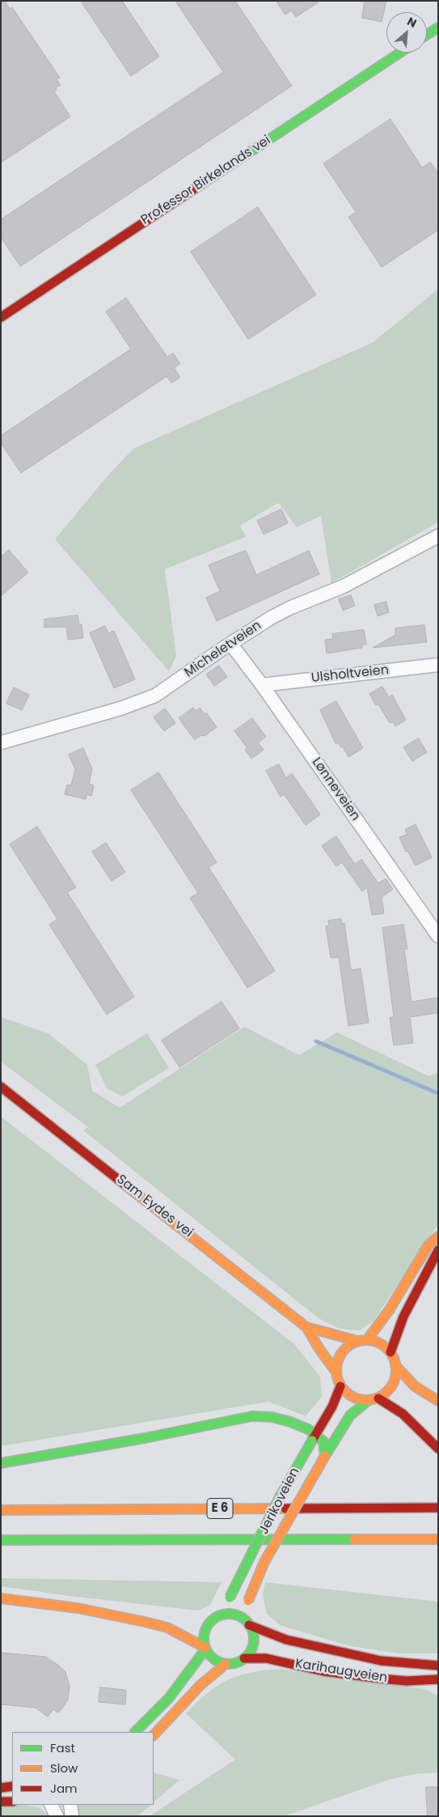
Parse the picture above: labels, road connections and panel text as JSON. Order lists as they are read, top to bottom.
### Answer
{
  "streets": {
    "main road": [
      "Professor Birkelands vei",
      "Sam Eydes vei",
      "Jerikoveien",
      "E 6",
      "Karihaugveien"
    ],
    "street": ["Micheletveien", "Ulsholtveien", "Lønneveien"]
  },
  "crossings": [
    ["Micheletveien", "Lønneveien"],
    ["Ulsholtveien", "Lønneveien"],
    ["Sam Eydes vei", "Jerikoveien"],
    ["Jerikoveien", "Karihaugveien"]
  ],
  "legend": ["Fast", "Slow", "Jam"],
  "north": "top right"
}
